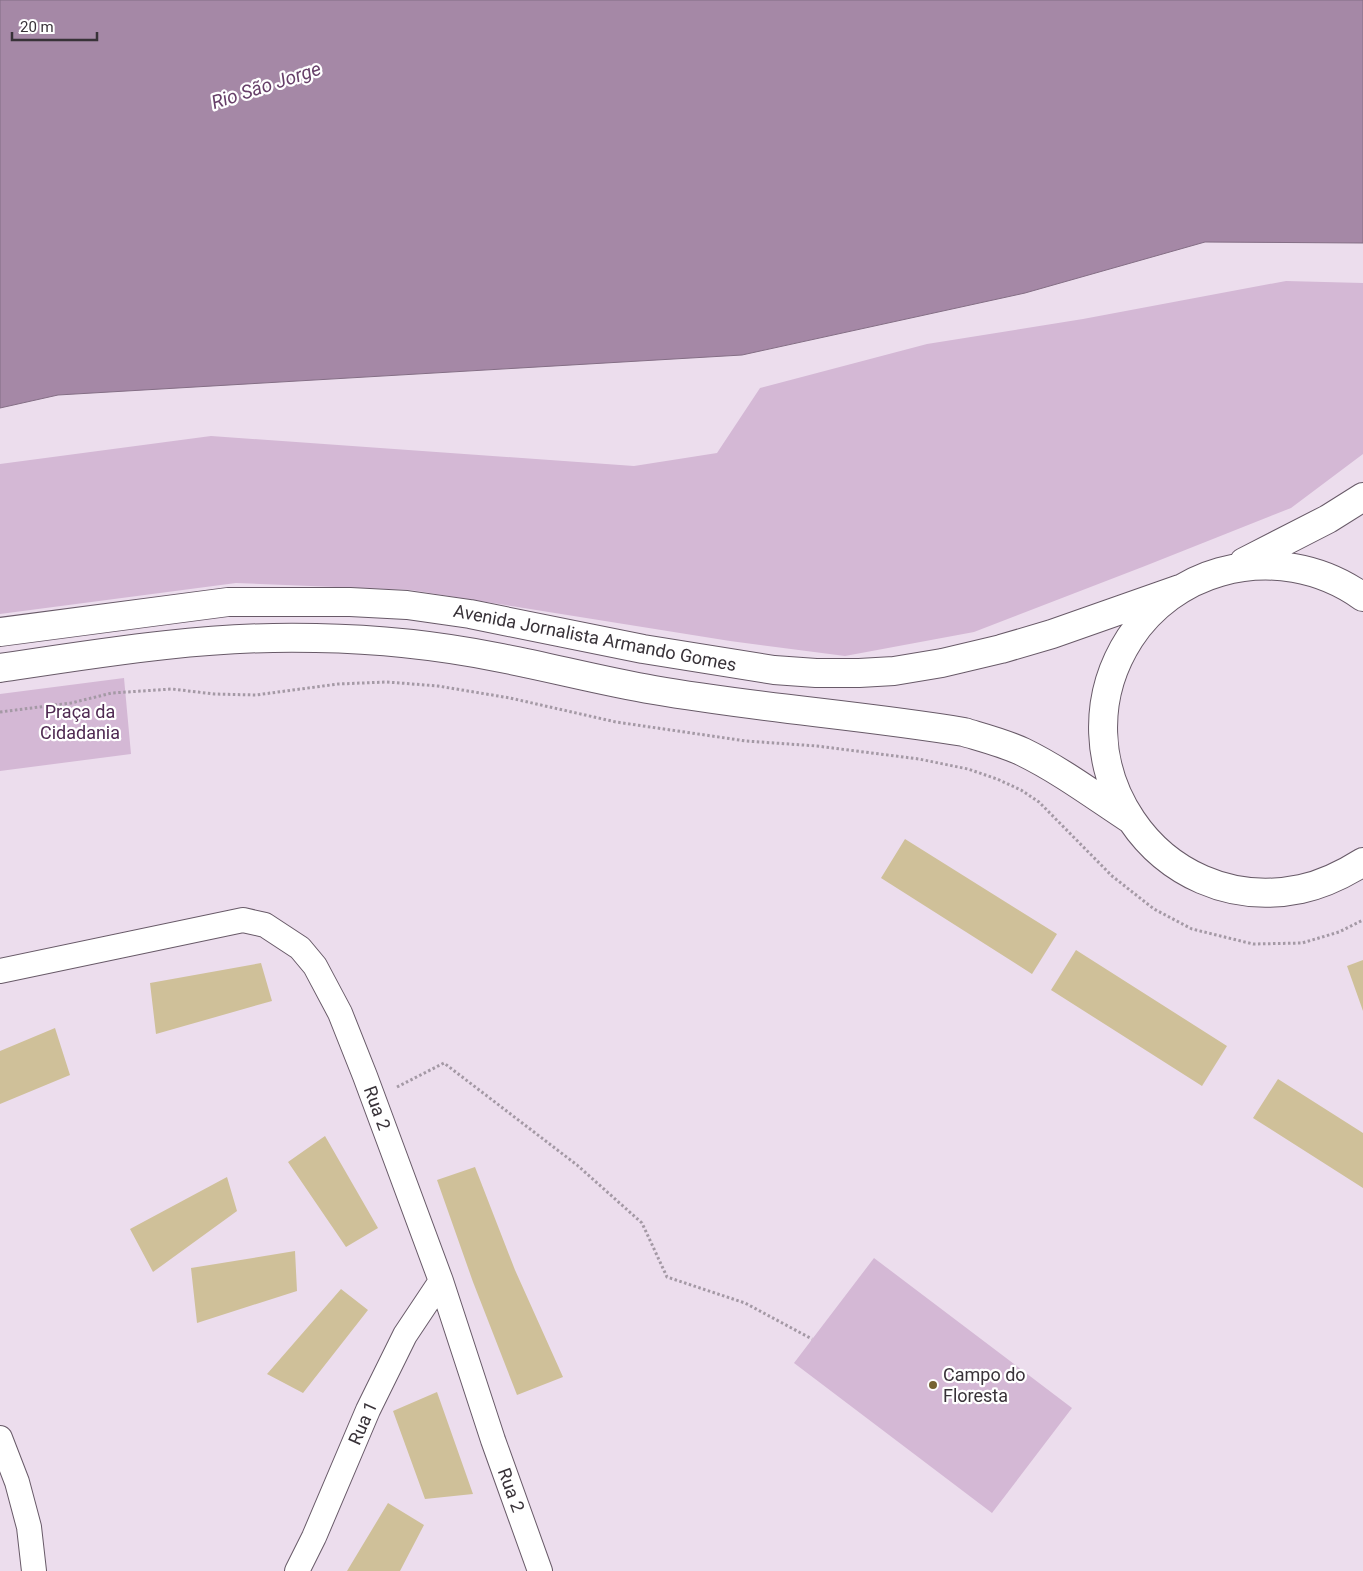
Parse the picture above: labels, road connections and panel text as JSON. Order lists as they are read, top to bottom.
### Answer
{
  "streets": {
    "main road": ["Avenida Jornalista Armando Gomes"],
    "street": ["Rua 2", "Rua 1"]
  },
  "crossings": [
    ["Rua 2", "Rua 1"]
  ],
  "water": ["Rio São Jorge"],
  "parks": ["Praça da Cidadania"],
  "places": ["Campo do Floresta"],
  "scale_bar": "20 m"
}
